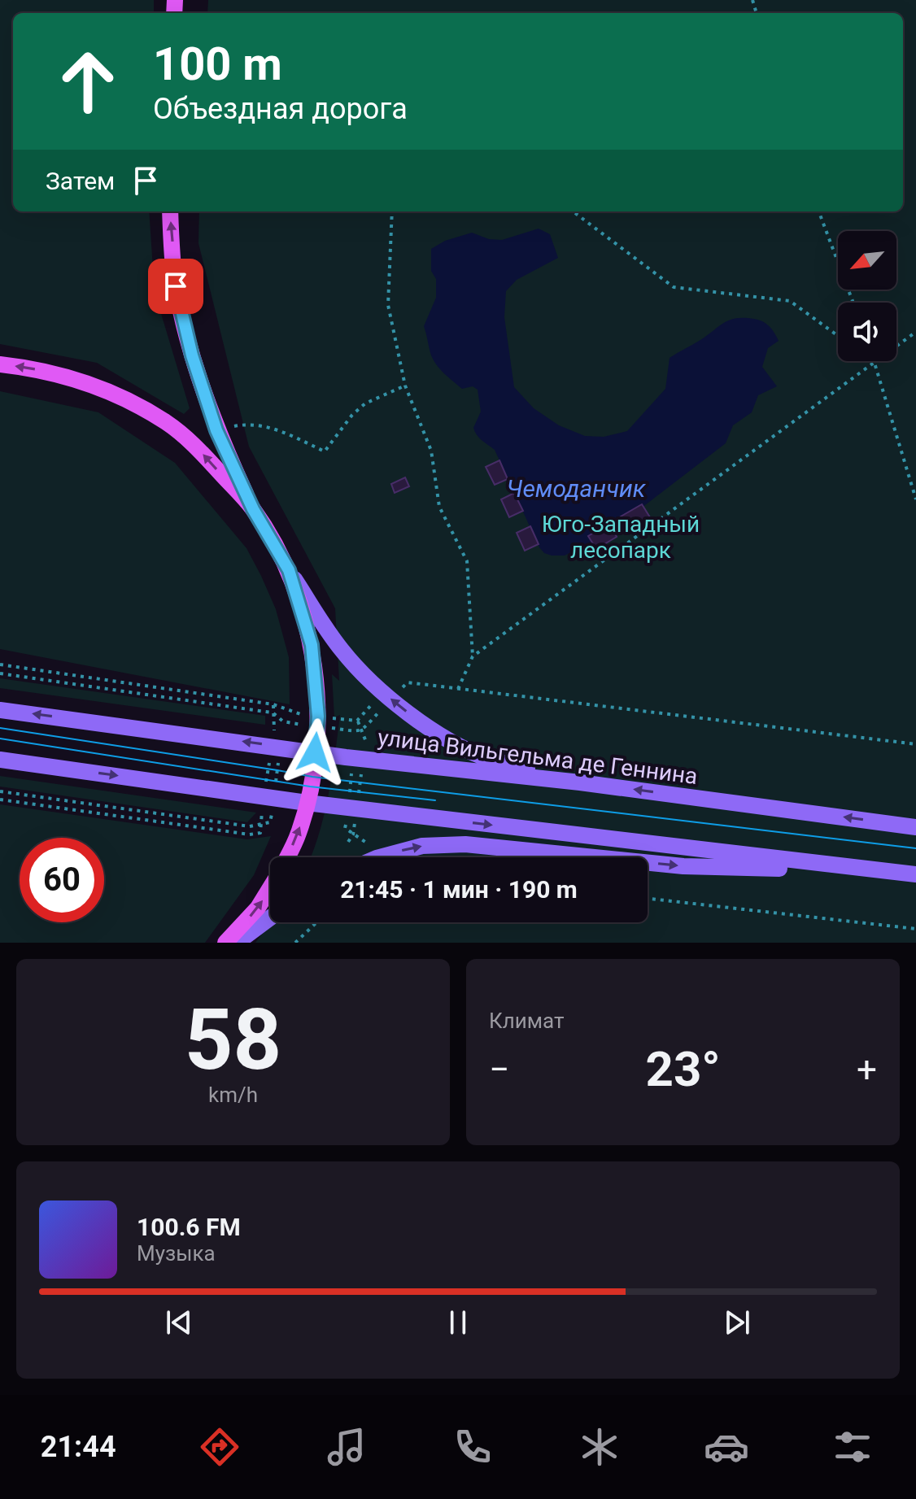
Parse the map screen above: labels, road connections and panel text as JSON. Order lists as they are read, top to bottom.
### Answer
{
  "streets": {
    "main road": ["улица Вильгельма де Геннина"]
  },
  "water": ["Чемоданчик"],
  "parks": ["Юго-Западный лесопарк"],
  "north": "bottom left",
  "page": {
    "turn": ["100 m", "Объездная дорога"],
    "then": "Затем",
    "limit": "60",
    "trip": "21:45 · 1 мин · 190 m",
    "tile": [
      ["58", "km/h"],
      "Климат"
    ],
    "heat": ["−", "23°", "+"],
    "song": ["100.6 FM", "Музыка"],
    "tabs": "21:44"
  }
}
